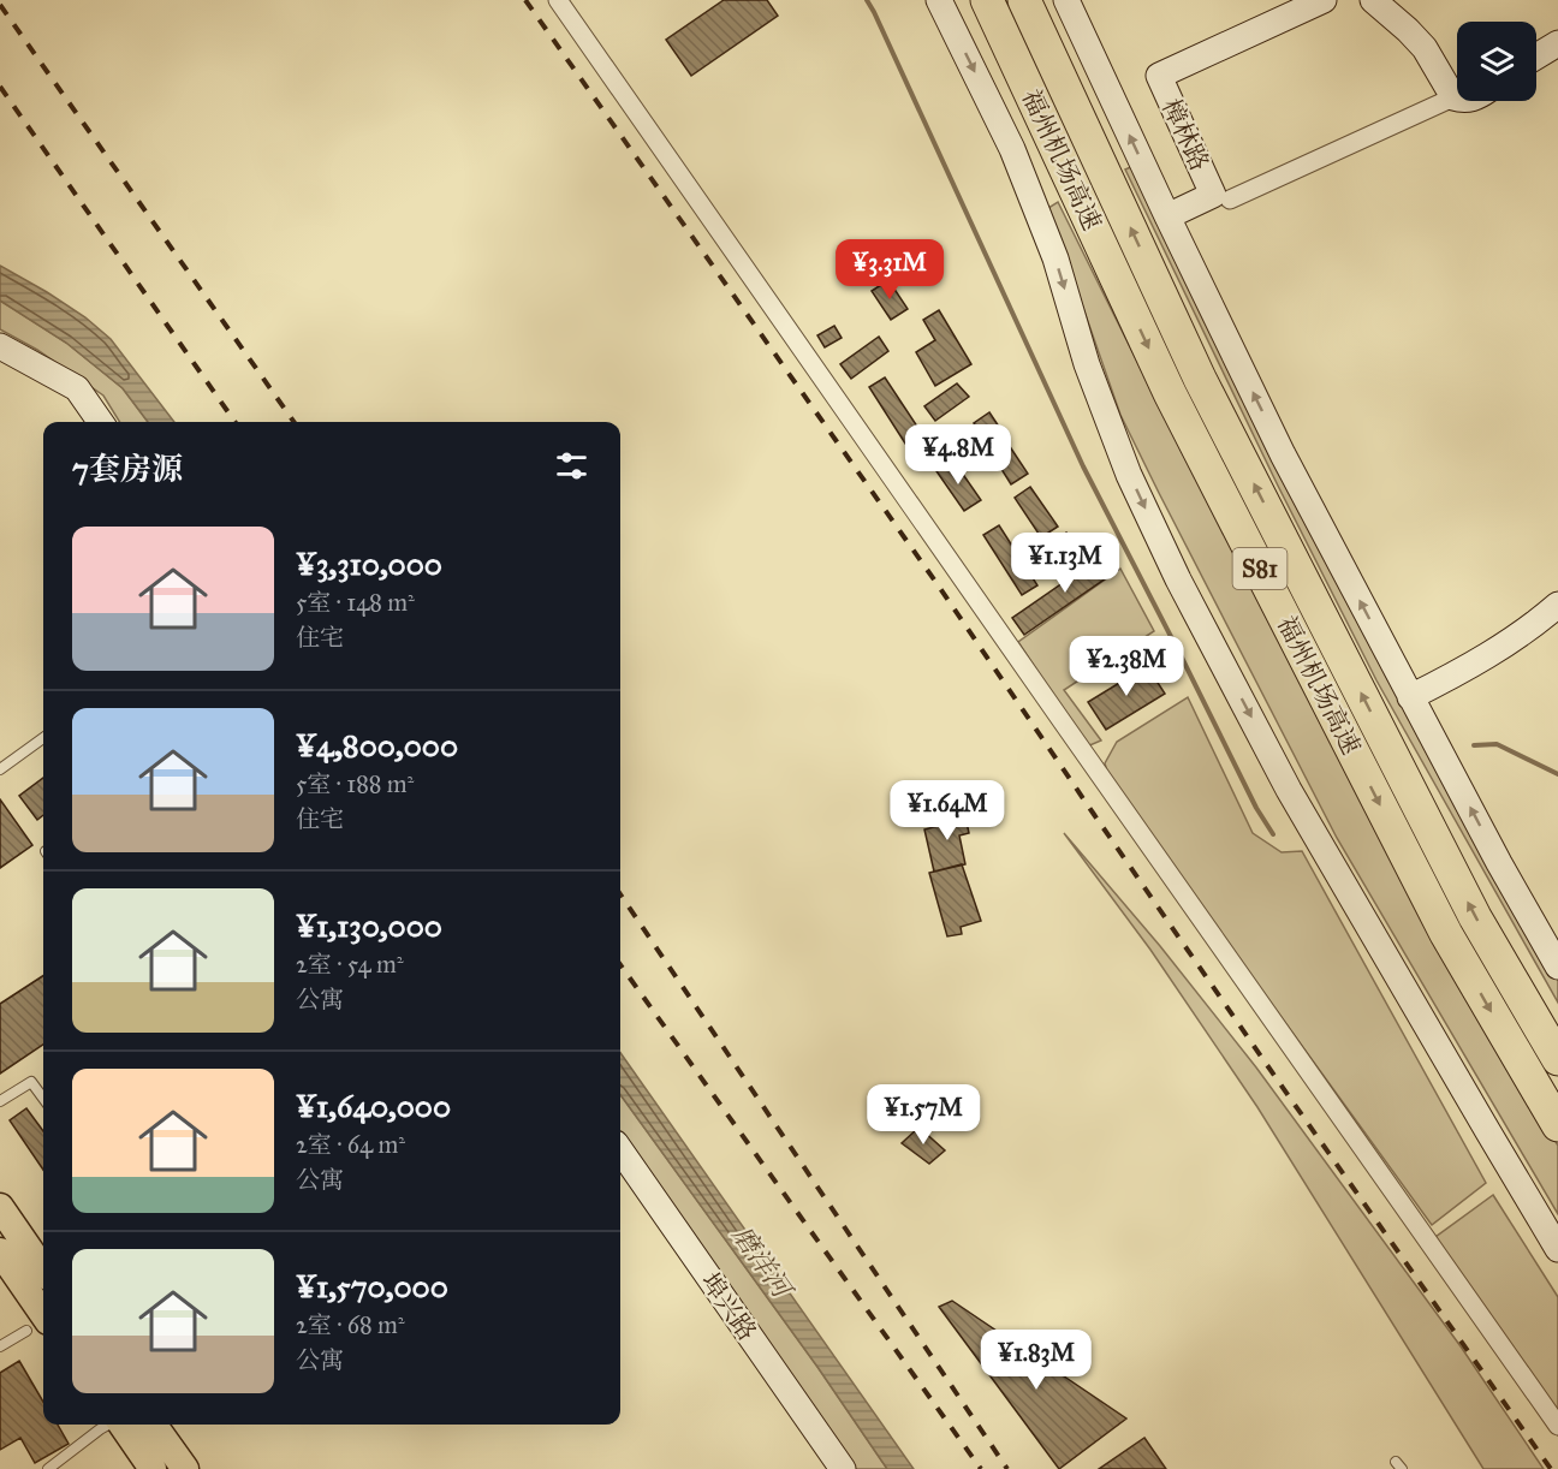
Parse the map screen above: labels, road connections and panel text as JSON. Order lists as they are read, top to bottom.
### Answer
{
  "streets": {
    "highway": ["福州机场高速", "S81"],
    "main road": ["樟林路", "埠兴路"]
  },
  "water": ["磨洋河"],
  "page": {
    "price": [
      "¥3.31M",
      "¥4.8M",
      "¥1.13M",
      "¥2.38M",
      "¥1.64M",
      "¥1.57M",
      "¥1.83M"
    ],
    "heading": "7套房源",
    "list": [
      {
        "name": "¥3,310,000",
        "note": "5室 · 148 m² · 住宅"
      },
      {
        "name": "¥4,800,000",
        "note": "5室 · 188 m² · 住宅"
      },
      {
        "name": "¥1,130,000",
        "note": "2室 · 54 m² · 公寓"
      },
      {
        "name": "¥1,640,000",
        "note": "2室 · 64 m² · 公寓"
      },
      {
        "name": "¥1,570,000",
        "note": "2室 · 68 m² · 公寓"
      }
    ]
  }
}
